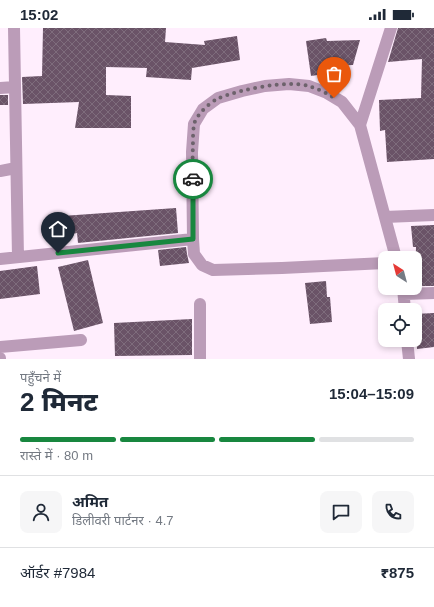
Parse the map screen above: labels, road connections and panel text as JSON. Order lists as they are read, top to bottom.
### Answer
{
  "north": "top left",
  "page": {
    "status": "15:02",
    "heading": ["2 मिनट", "पहुँचने में", "15:04–15:09"],
    "panel": [
      "अमित",
      "डिलीवरी पार्टनर · 4.7",
      "ऑर्डर #7984",
      "₹875"
    ],
    "bar": "रास्ते में · 80 m"
  }
}
